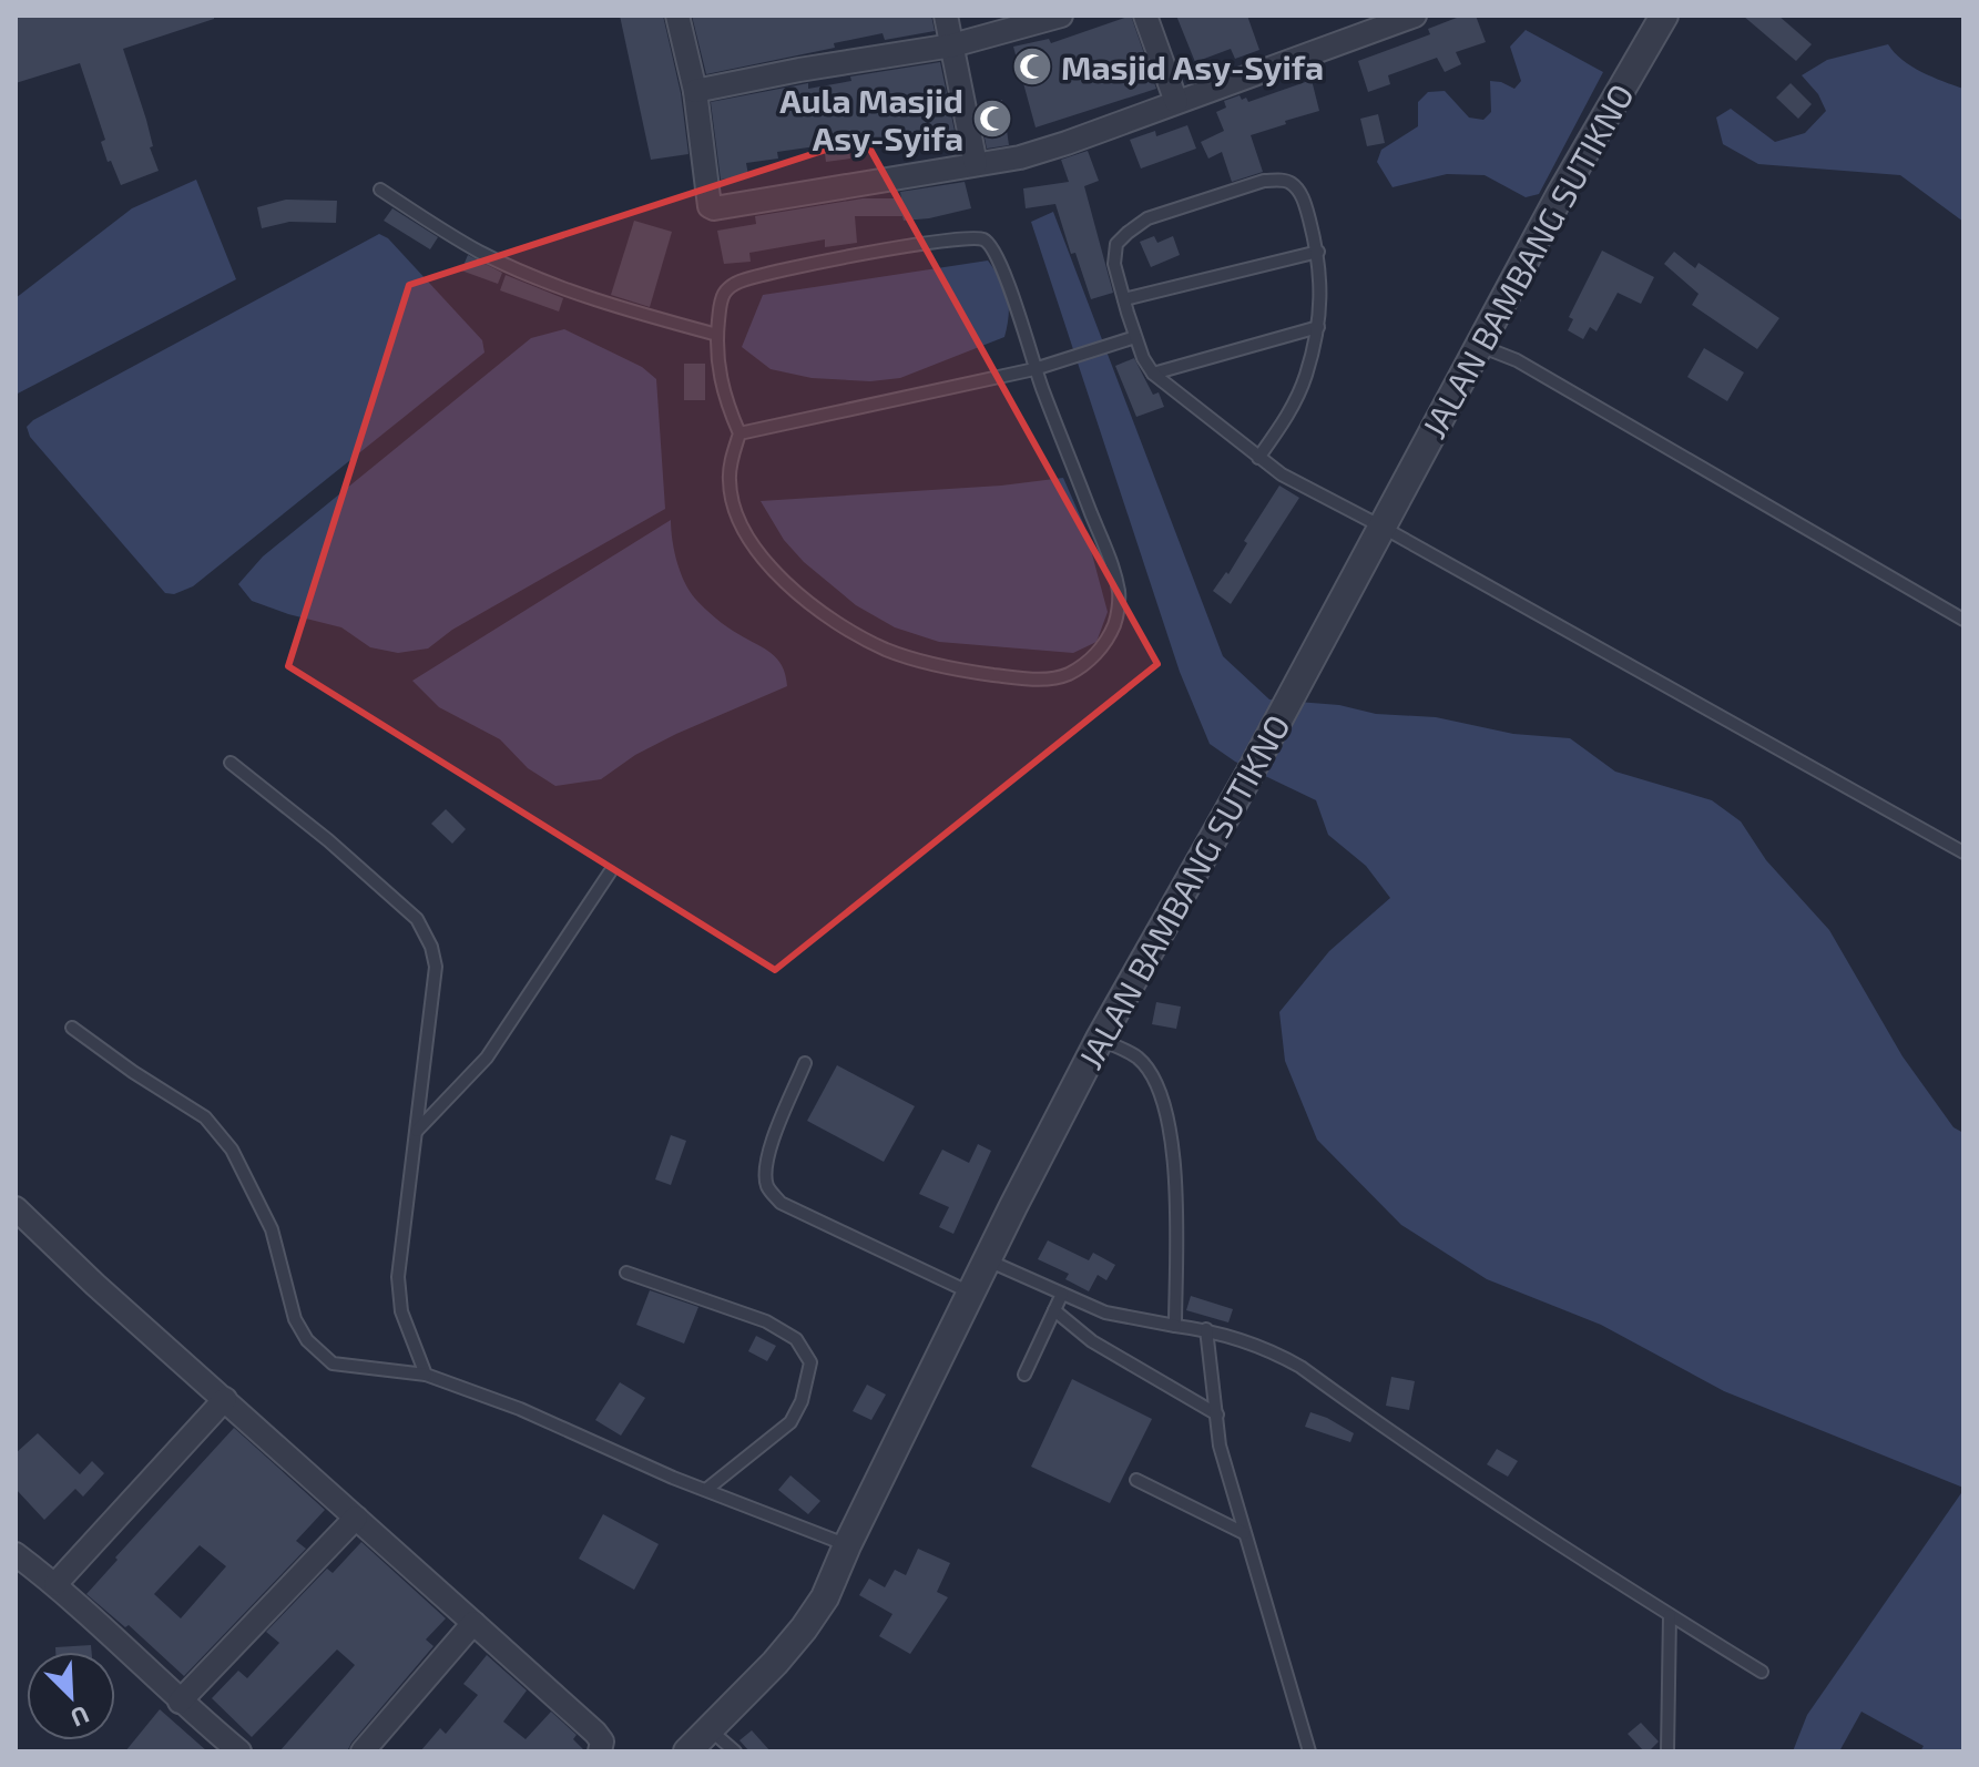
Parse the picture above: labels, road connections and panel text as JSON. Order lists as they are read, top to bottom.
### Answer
{
  "streets": {
    "street": ["JALAN BAMBANG SUTIKNO"]
  },
  "places": {
    "mosque": ["Masjid Asy-Syifa", "Aula Masjid Asy-Syifa"]
  },
  "north": "bottom right"
}
